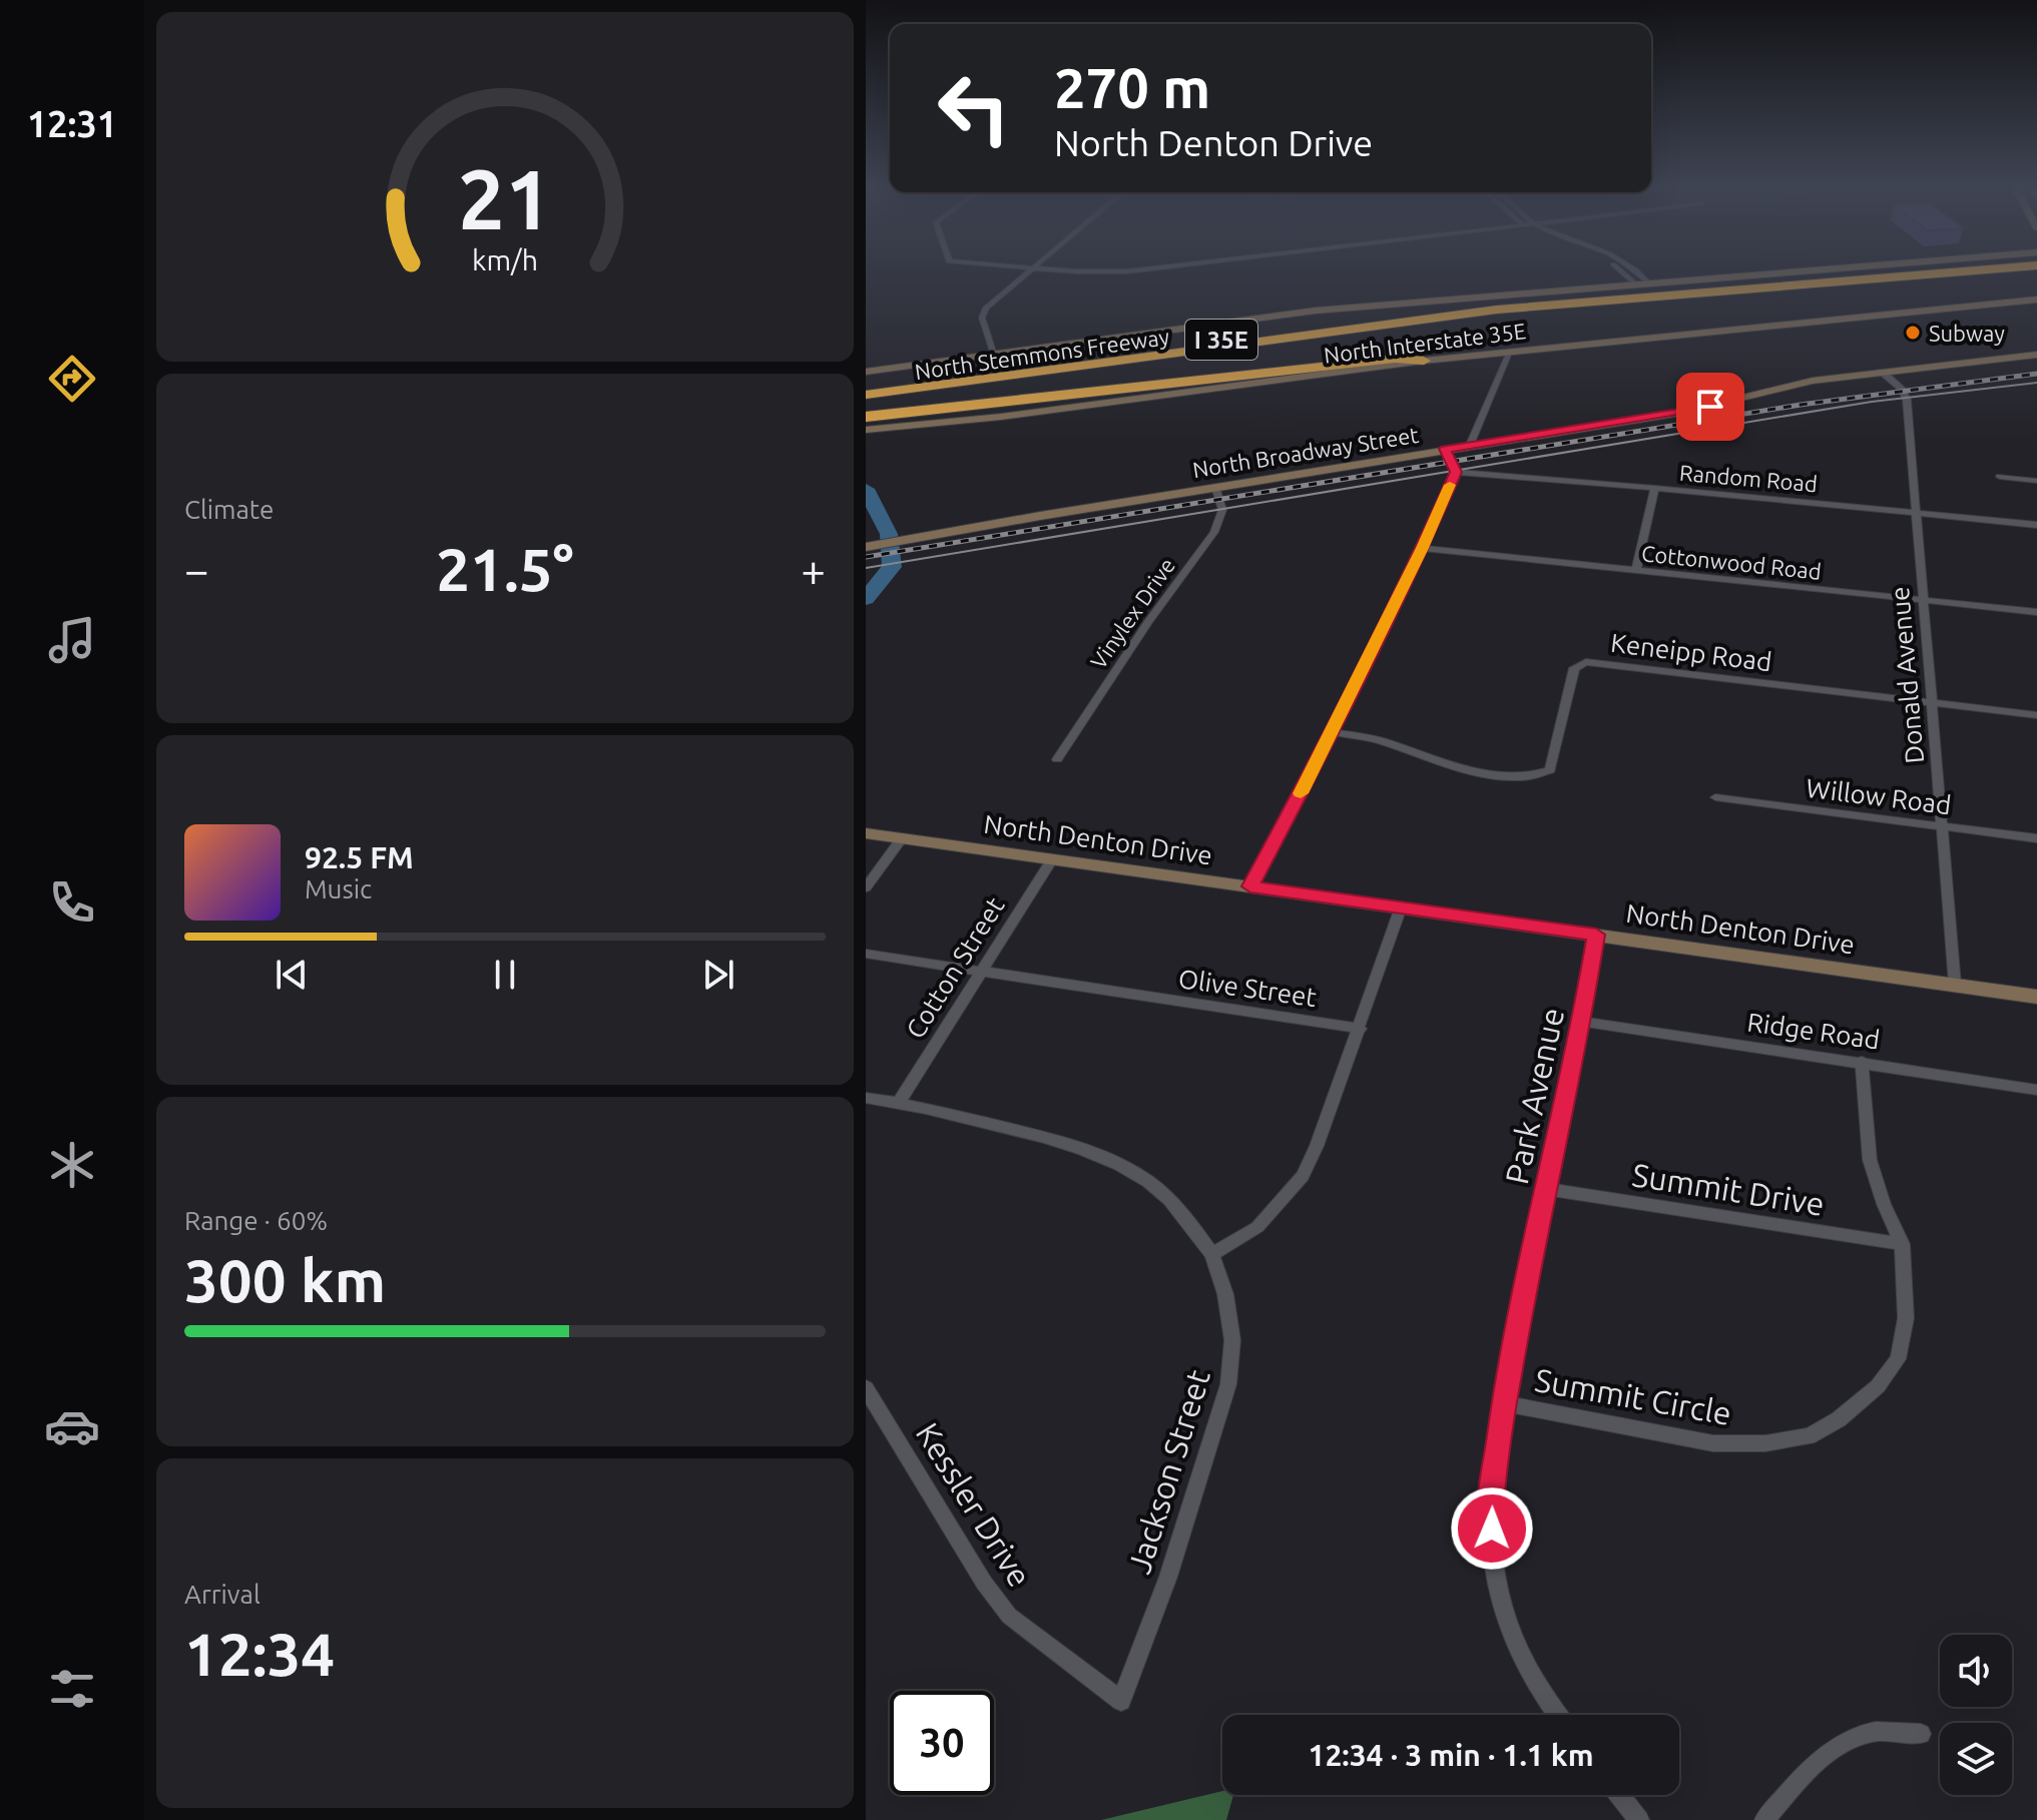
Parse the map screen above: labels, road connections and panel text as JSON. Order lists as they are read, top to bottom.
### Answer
{
  "streets": {
    "highway": ["I 35E", "North Stemmons Freeway"],
    "main road": ["North Interstate 35E", "North Broadway Street", "North Denton Drive"],
    "street": [
      "Random Road",
      "Cottonwood Road",
      "Vinylex Drive",
      "Keneipp Road",
      "Donald Avenue",
      "Willow Road",
      "Cotton Street",
      "Olive Street",
      "Ridge Road",
      "Park Avenue",
      "Summit Drive",
      "Summit Circle",
      "Jackson Street",
      "Kessler Drive"
    ]
  },
  "crossings": [
    ["North Broadway Street", "Vinylex Drive"],
    ["North Broadway Street", "Donald Avenue"],
    ["Random Road", "Donald Avenue"],
    ["Cottonwood Road", "Donald Avenue"],
    ["Keneipp Road", "Donald Avenue"],
    ["Donald Avenue", "Willow Road"],
    ["Donald Avenue", "North Denton Drive"],
    ["North Denton Drive", "Cotton Street"],
    ["North Denton Drive", "Park Avenue"],
    ["Cotton Street", "Olive Street"],
    ["Cotton Street", "Jackson Street"],
    ["Ridge Road", "Park Avenue"],
    ["Ridge Road", "Summit Circle"],
    ["Park Avenue", "Summit Drive"],
    ["Park Avenue", "Summit Circle"],
    ["Summit Drive", "Summit Circle"],
    ["Jackson Street", "Kessler Drive"]
  ],
  "places": ["Subway"],
  "page": {
    "tabs": "12:31",
    "turn": ["270 m", "North Denton Drive"],
    "tile": [
      "Climate",
      ["Range · 60%", "300 km"],
      ["Arrival", "12:34"]
    ],
    "heat": ["−", "21.5°", "+"],
    "song": ["92.5 FM", "Music"],
    "limit": "30",
    "trip": "12:34 · 3 min · 1.1 km",
    "gauge": ["21", "km/h"]
  }
}
